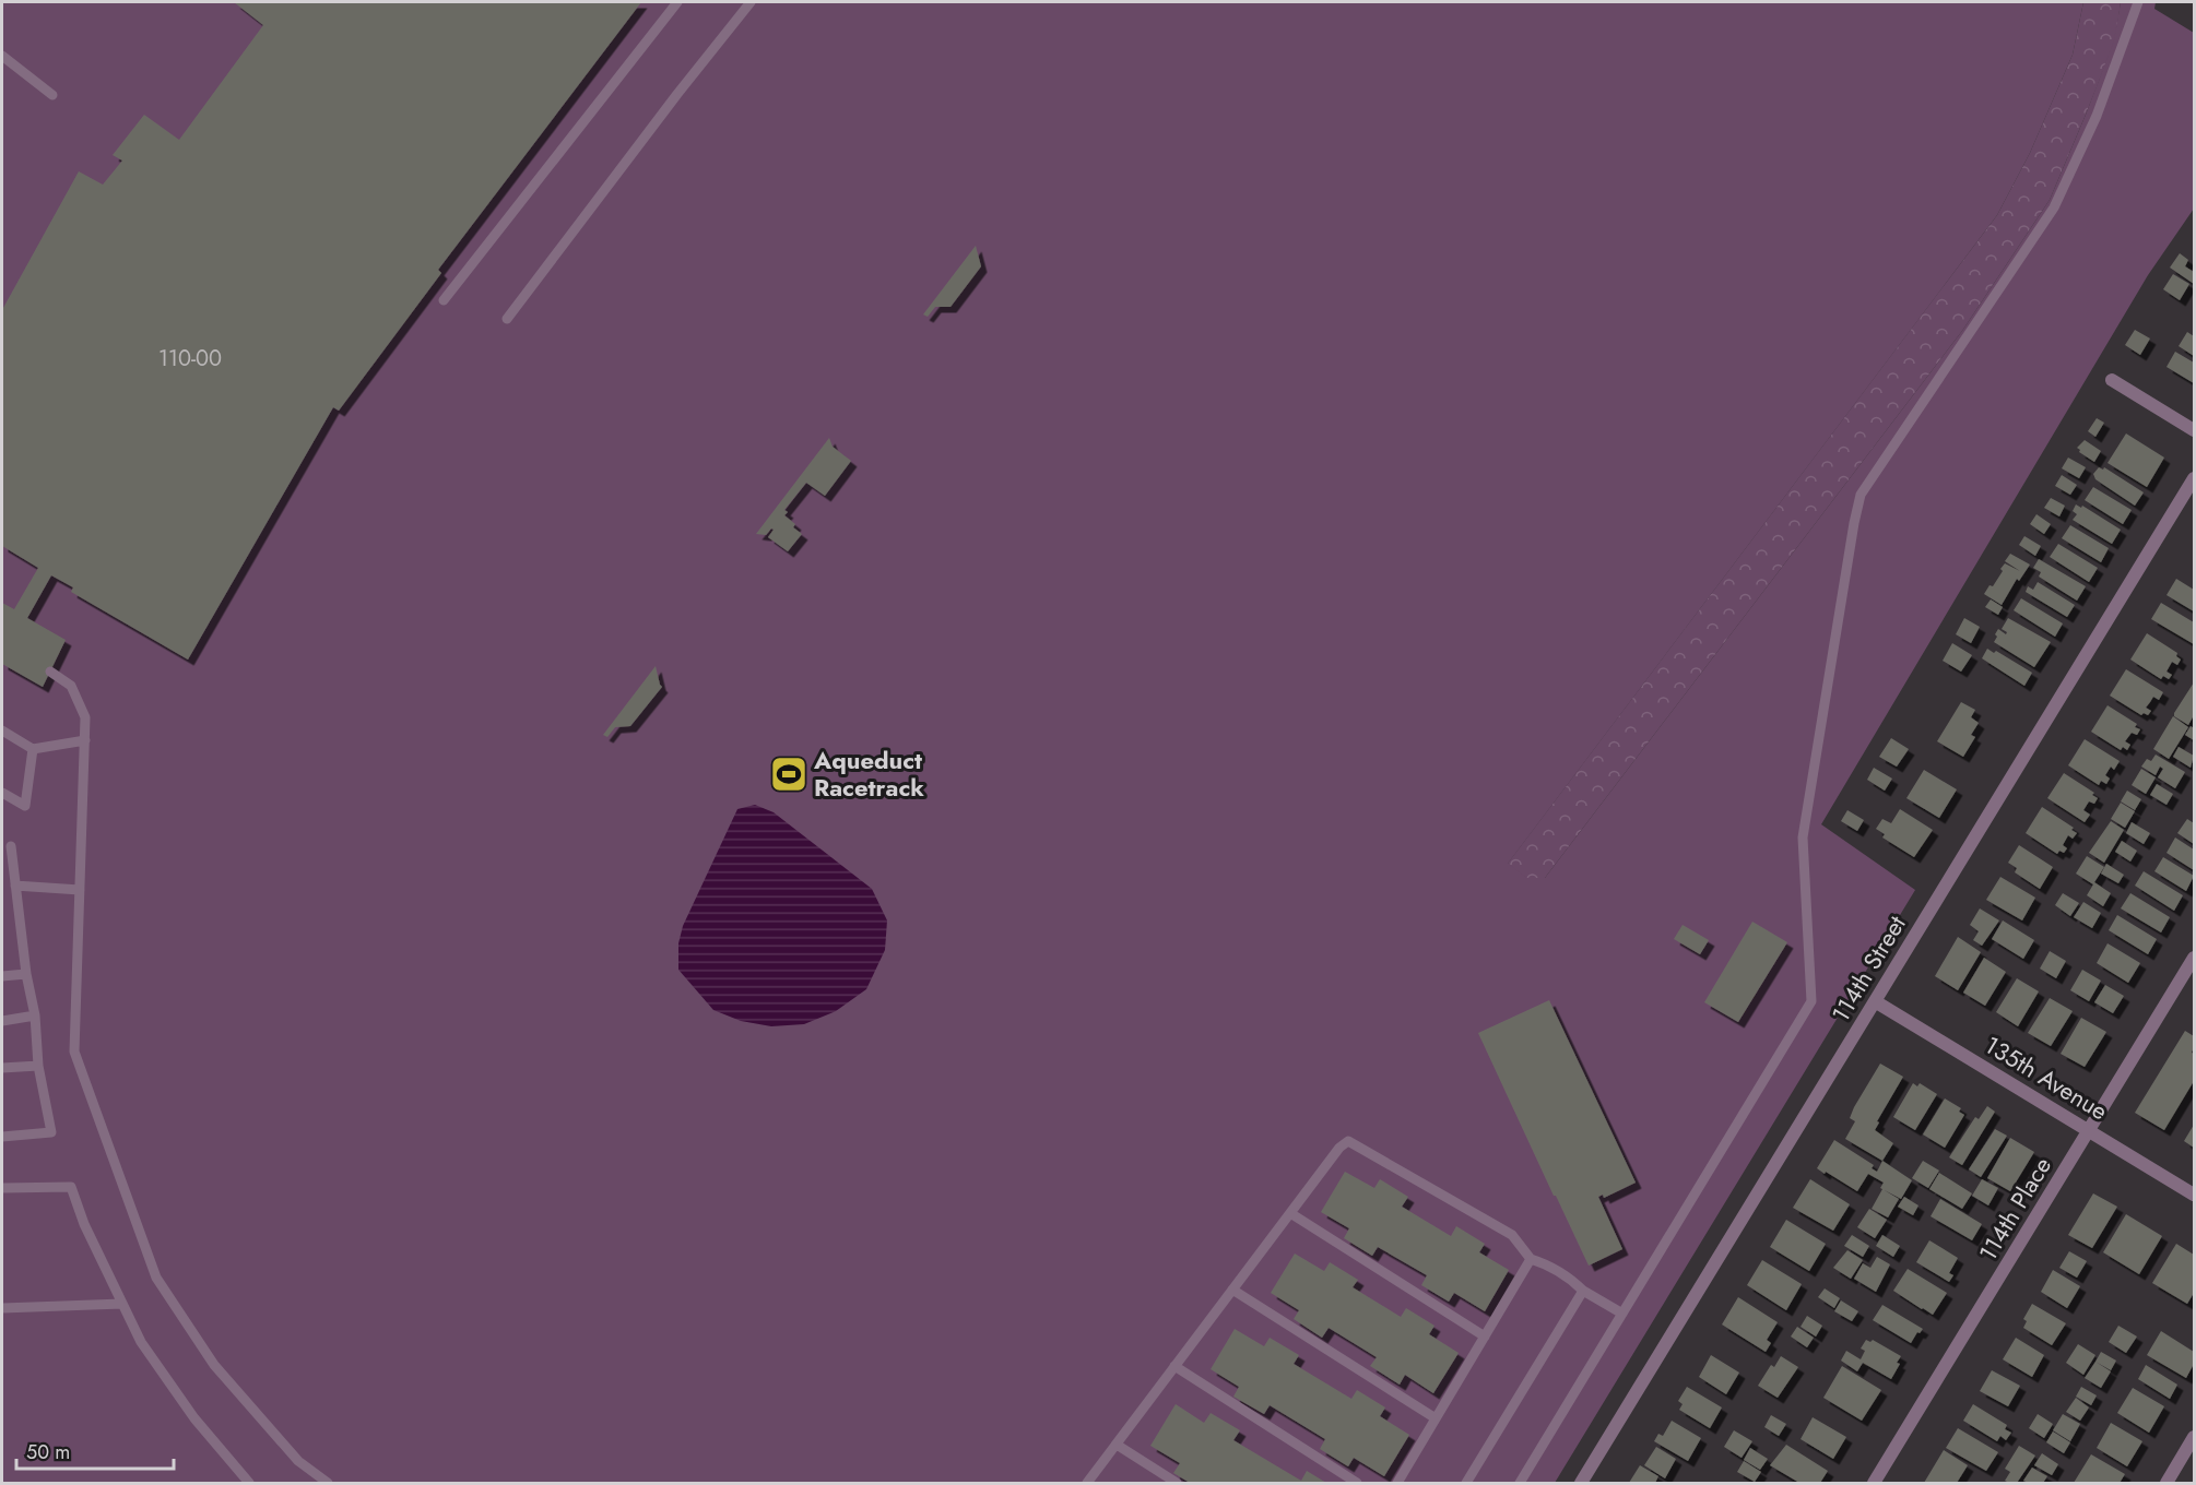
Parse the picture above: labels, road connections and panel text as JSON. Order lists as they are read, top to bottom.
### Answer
{
  "streets": {
    "street": ["114th Street", "135th Avenue", "114th Place"]
  },
  "crossings": [
    ["114th Street", "135th Avenue"],
    ["135th Avenue", "114th Place"]
  ],
  "places": {
    "sports": ["Aqueduct Racetrack"]
  },
  "house_numbers": ["110-00"],
  "scale_bar": "50 m"
}
